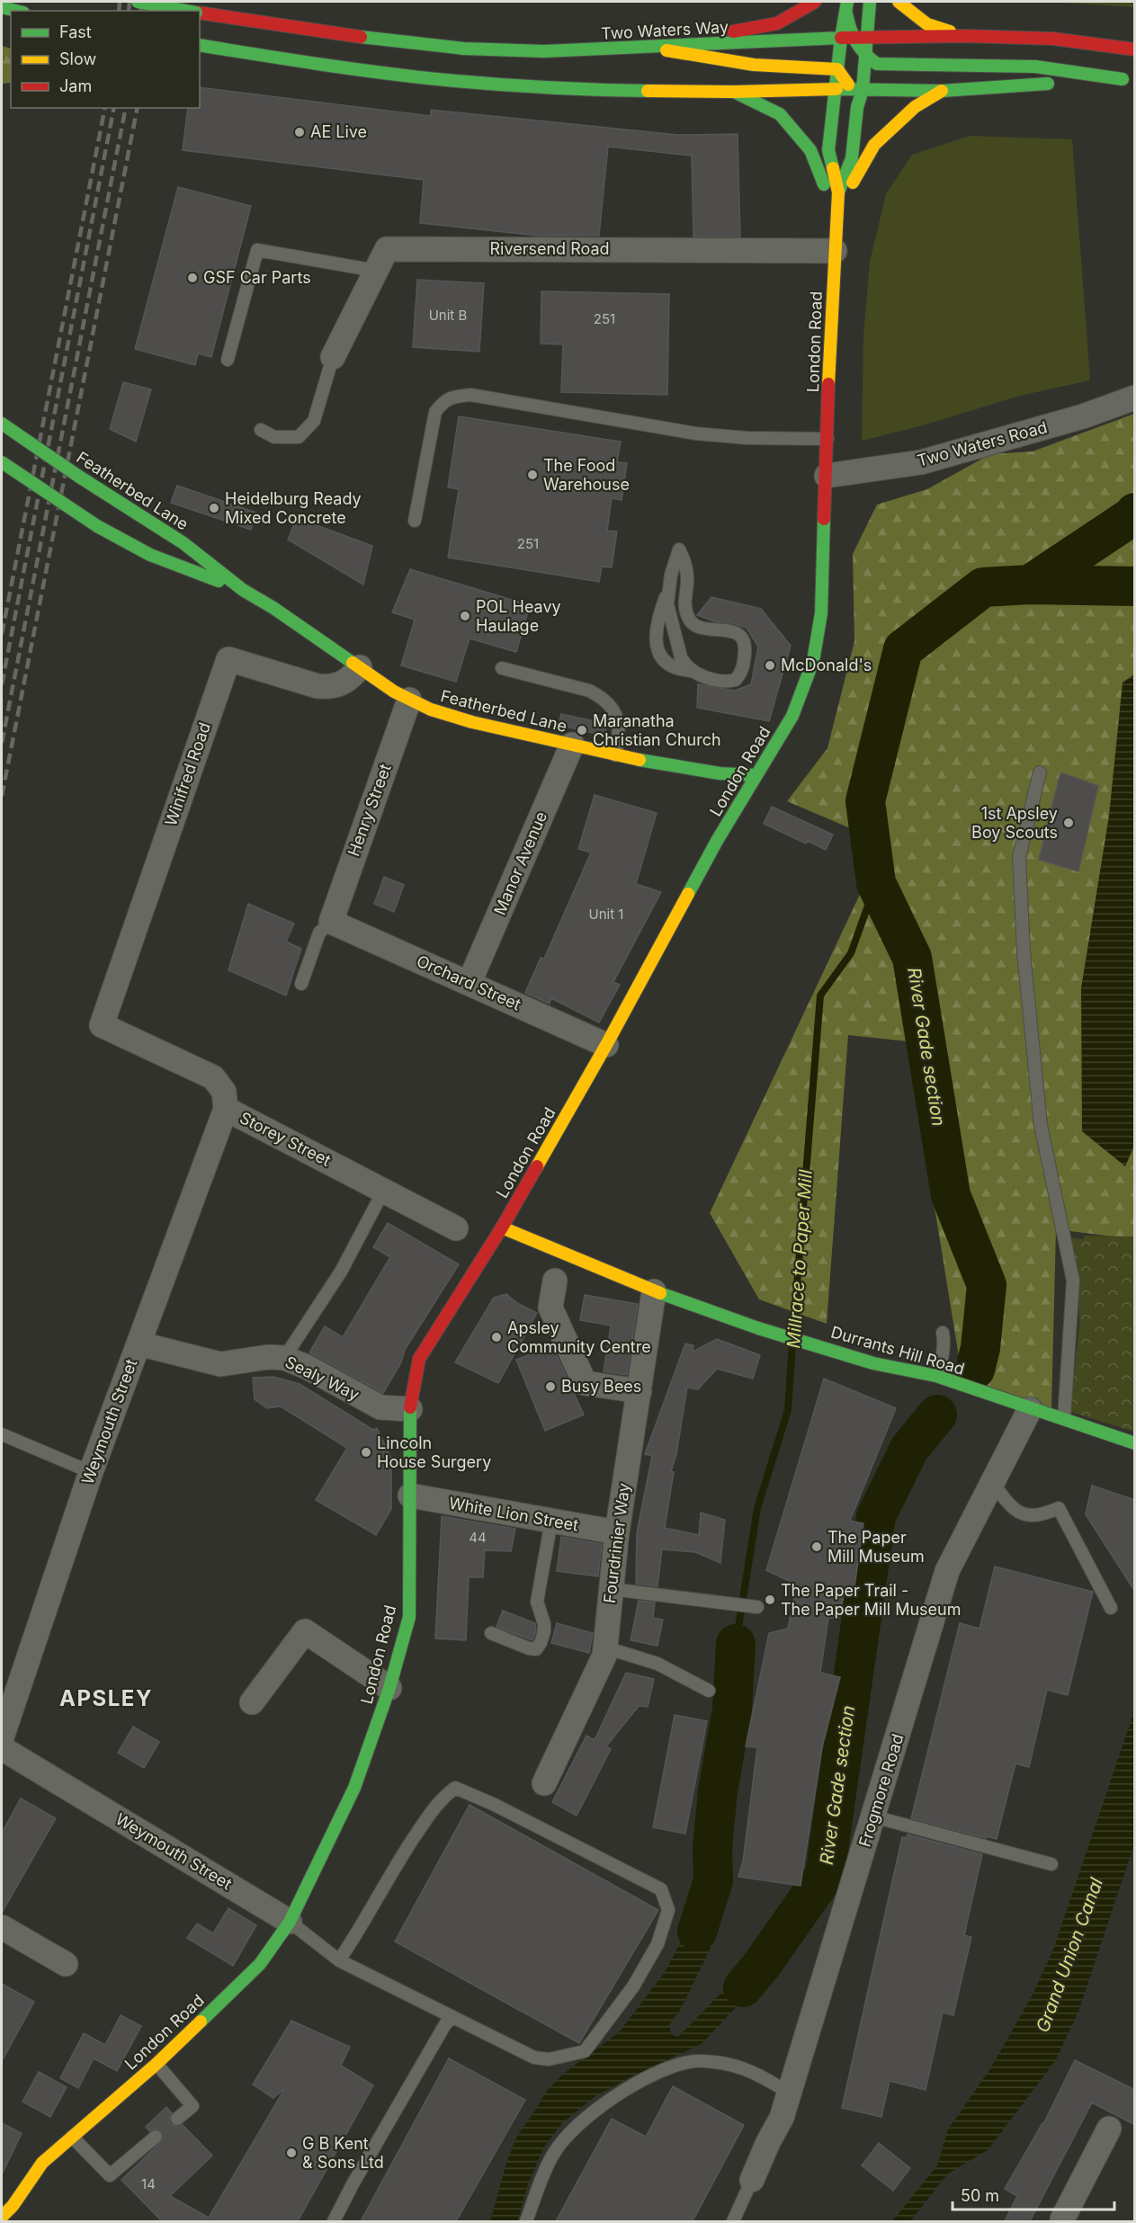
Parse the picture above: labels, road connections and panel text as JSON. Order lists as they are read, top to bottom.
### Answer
{
  "streets": {
    "main road": [
      "Two Waters Way",
      "London Road",
      "Featherbed Lane",
      "Durrants Hill Road"
    ],
    "street": [
      "Riversend Road",
      "Two Waters Road",
      "Winifred Road",
      "Henry Street",
      "Manor Avenue",
      "Orchard Street",
      "Storey Street",
      "Sealy Way",
      "Weymouth Street",
      "White Lion Street",
      "Fourdrinier Way",
      "Frogmore Road"
    ]
  },
  "crossings": [
    ["Two Waters Way", "London Road"],
    ["Riversend Road", "London Road"],
    ["London Road", "Two Waters Road"],
    ["London Road", "Featherbed Lane"],
    ["London Road", "Orchard Street"],
    ["London Road", "Durrants Hill Road"],
    ["London Road", "Sealy Way"],
    ["London Road", "Weymouth Street"],
    ["London Road", "White Lion Street"],
    ["Featherbed Lane", "Winifred Road"],
    ["Featherbed Lane", "Henry Street"],
    ["Featherbed Lane", "Manor Avenue"],
    ["Winifred Road", "Storey Street"],
    ["Henry Street", "Orchard Street"],
    ["Manor Avenue", "Orchard Street"],
    ["Storey Street", "Weymouth Street"],
    ["Durrants Hill Road", "Fourdrinier Way"],
    ["Durrants Hill Road", "Frogmore Road"],
    ["Sealy Way", "Weymouth Street"],
    ["White Lion Street", "Fourdrinier Way"]
  ],
  "districts": ["APSLEY"],
  "water": ["River Gade section", "Millrace to Paper Mill", "Grand Union Canal"],
  "places": [
    "AE Live",
    "GSF Car Parts",
    "The Food Warehouse",
    "Heidelburg Ready Mixed Concrete",
    "POL Heavy Haulage",
    "McDonald's",
    "Maranatha Christian Church",
    "1st Apsley Boy Scouts",
    "Apsley Community Centre",
    "Busy Bees",
    "Lincoln House Surgery",
    "The Paper Mill Museum",
    "The Paper Trail - The Paper Mill Museum",
    "G B Kent & Sons Ltd"
  ],
  "house_numbers": [
    "Unit B",
    "251",
    "251",
    "Unit 1",
    "44",
    "14"
  ],
  "legend": ["Fast", "Slow", "Jam"],
  "scale_bar": "50 m"
}
